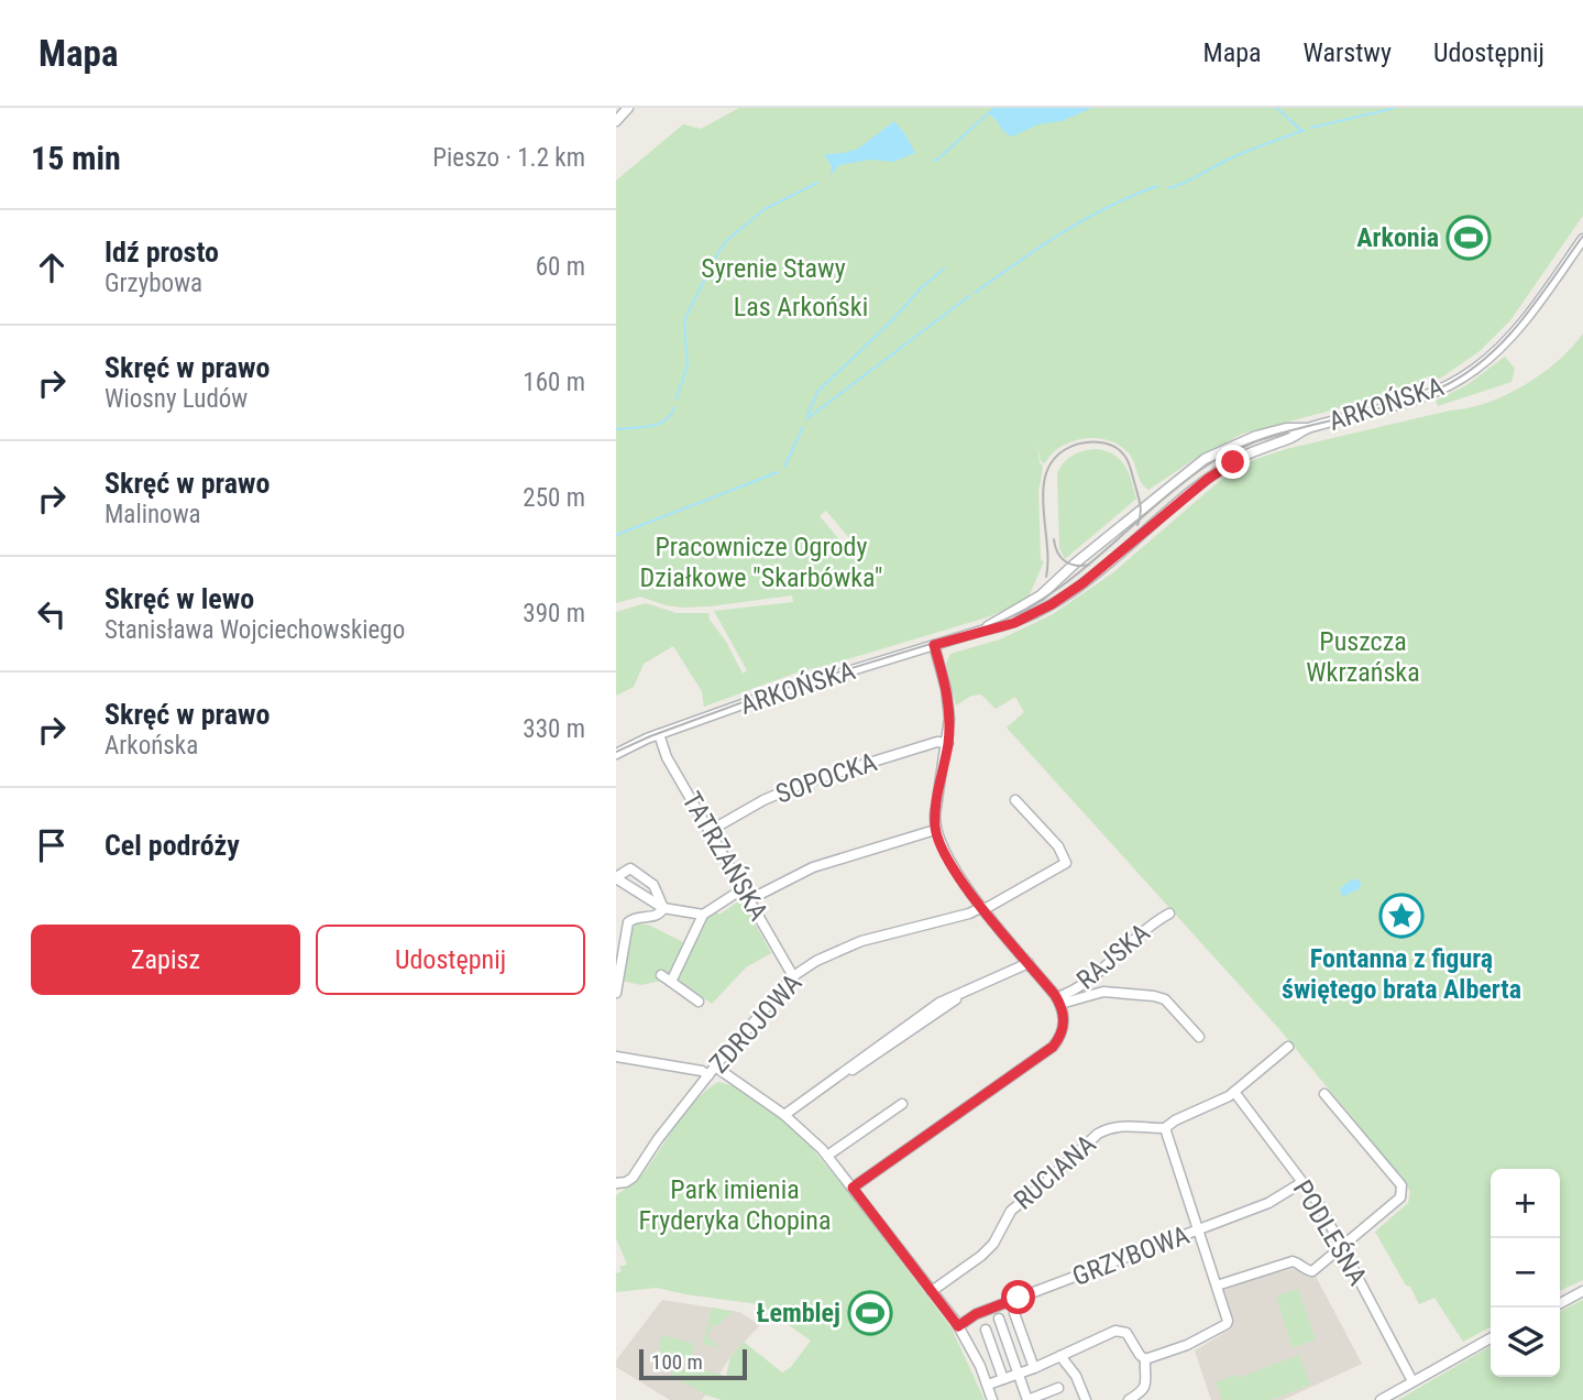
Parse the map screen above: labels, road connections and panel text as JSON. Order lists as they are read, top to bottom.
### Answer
{
  "streets": {
    "street": [
      "ARKOŃSKA",
      "SOPOCKA",
      "TATRZAŃSKA",
      "RAJSKA",
      "ZDROJOWA",
      "RUCIANA",
      "PODLEŚNA",
      "GRZYBOWA"
    ]
  },
  "crossings": [
    ["ARKOŃSKA", "TATRZAŃSKA"],
    ["SOPOCKA", "TATRZAŃSKA"],
    ["TATRZAŃSKA", "ZDROJOWA"],
    ["PODLEŚNA", "GRZYBOWA"]
  ],
  "parks": [
    "Syrenie Stawy",
    "Las Arkoński",
    "Pracownicze Ogrody Działkowe \"Skarbówka\"",
    "Puszcza Wkrzańska",
    "Park imienia Fryderyka Chopina"
  ],
  "places": {
    "sports": ["Arkonia", "Łemblej"],
    "place": ["Fontanna z figurą świętego brata Alberta"]
  },
  "scale_bar": "100 m",
  "page": {
    "header": "Mapa",
    "nav": ["Mapa", "Warstwy", "Udostępnij"],
    "heading": ["15 min", "Pieszo · 1.2 km"],
    "list": [
      ["Idź prosto", "Grzybowa", "60 m"],
      ["Skręć w prawo", "Wiosny Ludów", "160 m"],
      ["Skręć w prawo", "Malinowa", "250 m"],
      ["Skręć w lewo", "Stanisława Wojciechowskiego", "390 m"],
      ["Skręć w prawo", "Arkońska", "330 m"],
      "Cel podróży"
    ],
    "buttons": ["Zapisz", "Udostępnij"],
    "map_buttons": ["+", "−"],
    "scale": "100 m"
  }
}
